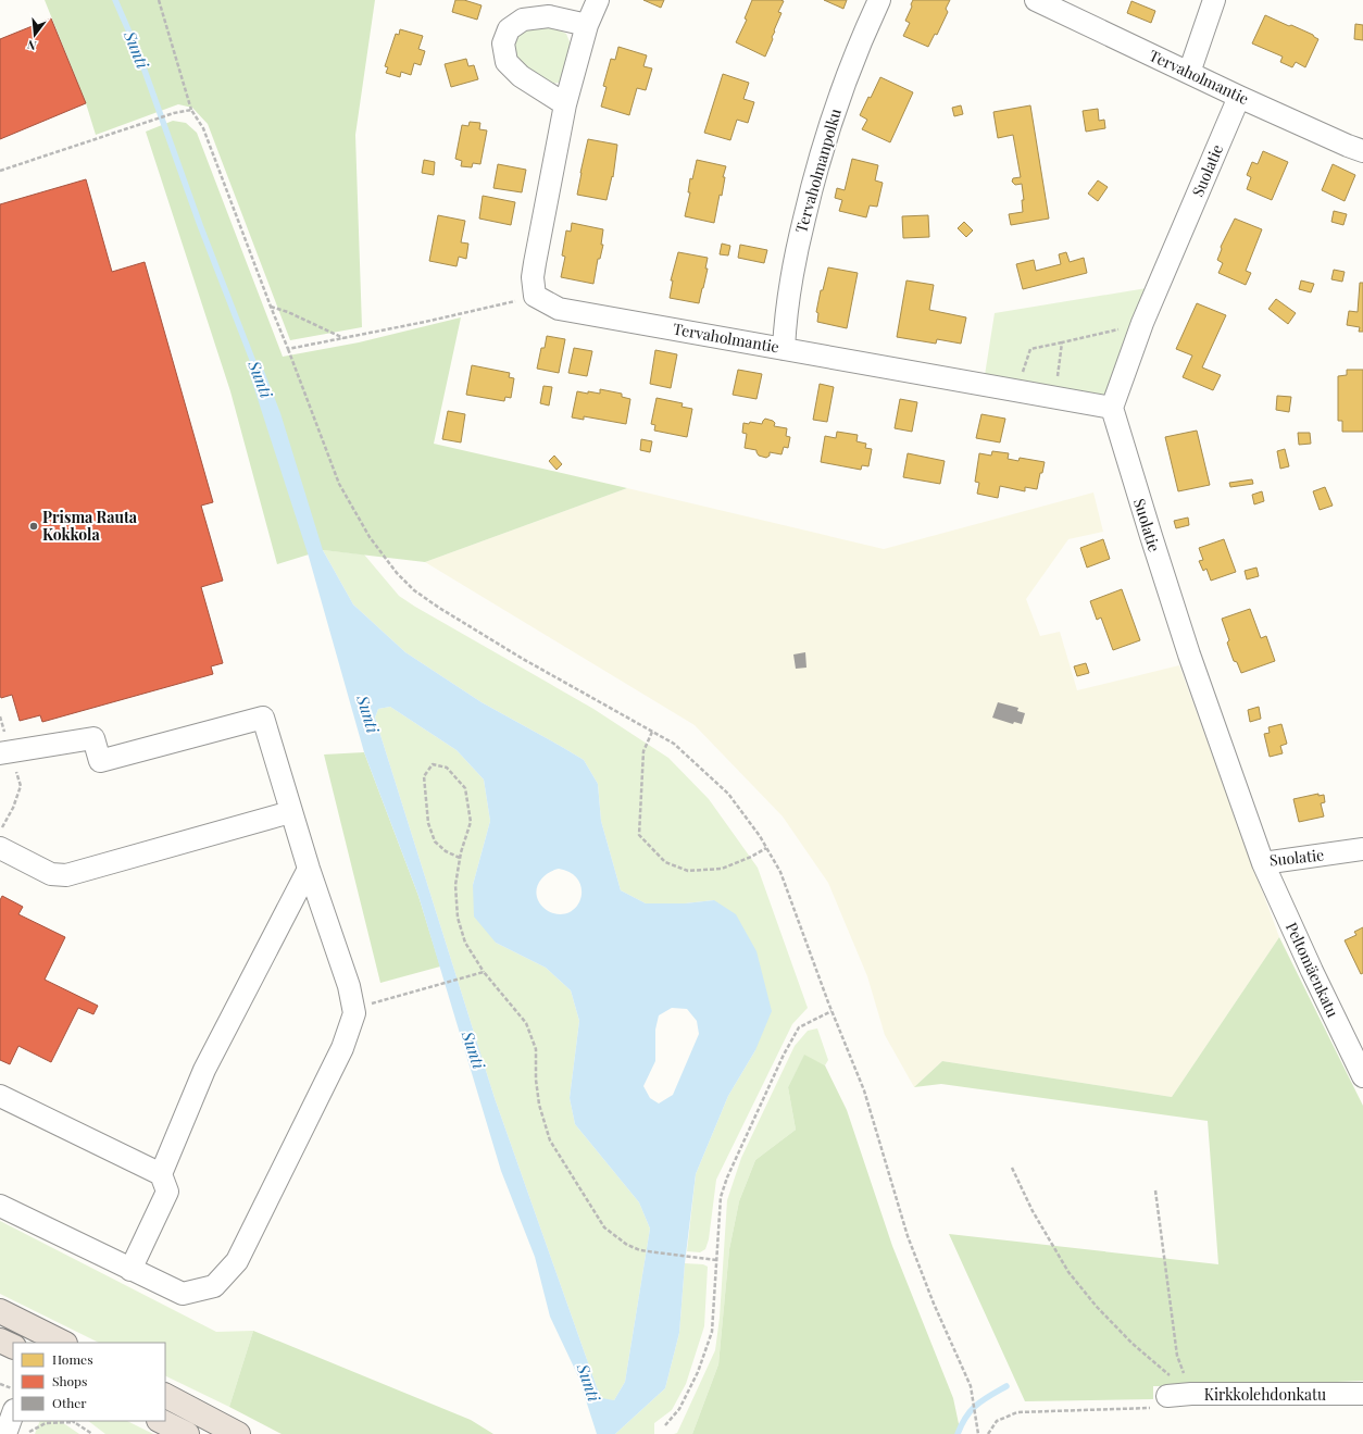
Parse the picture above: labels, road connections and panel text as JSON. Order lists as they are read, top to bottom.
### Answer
{
  "streets": {
    "street": [
      "Tervaholmantie",
      "Tervaholmanpolku",
      "Suolatie",
      "Peltomäenkatu",
      "Kirkkolehdonkatu"
    ]
  },
  "crossings": [
    ["Tervaholmantie", "Tervaholmanpolku"],
    ["Tervaholmantie", "Suolatie"],
    ["Suolatie", "Peltomäenkatu"]
  ],
  "water": ["Sunti"],
  "places": ["Prisma Rauta Kokkola"],
  "legend": ["Homes", "Shops", "Other"],
  "north": "bottom"
}
